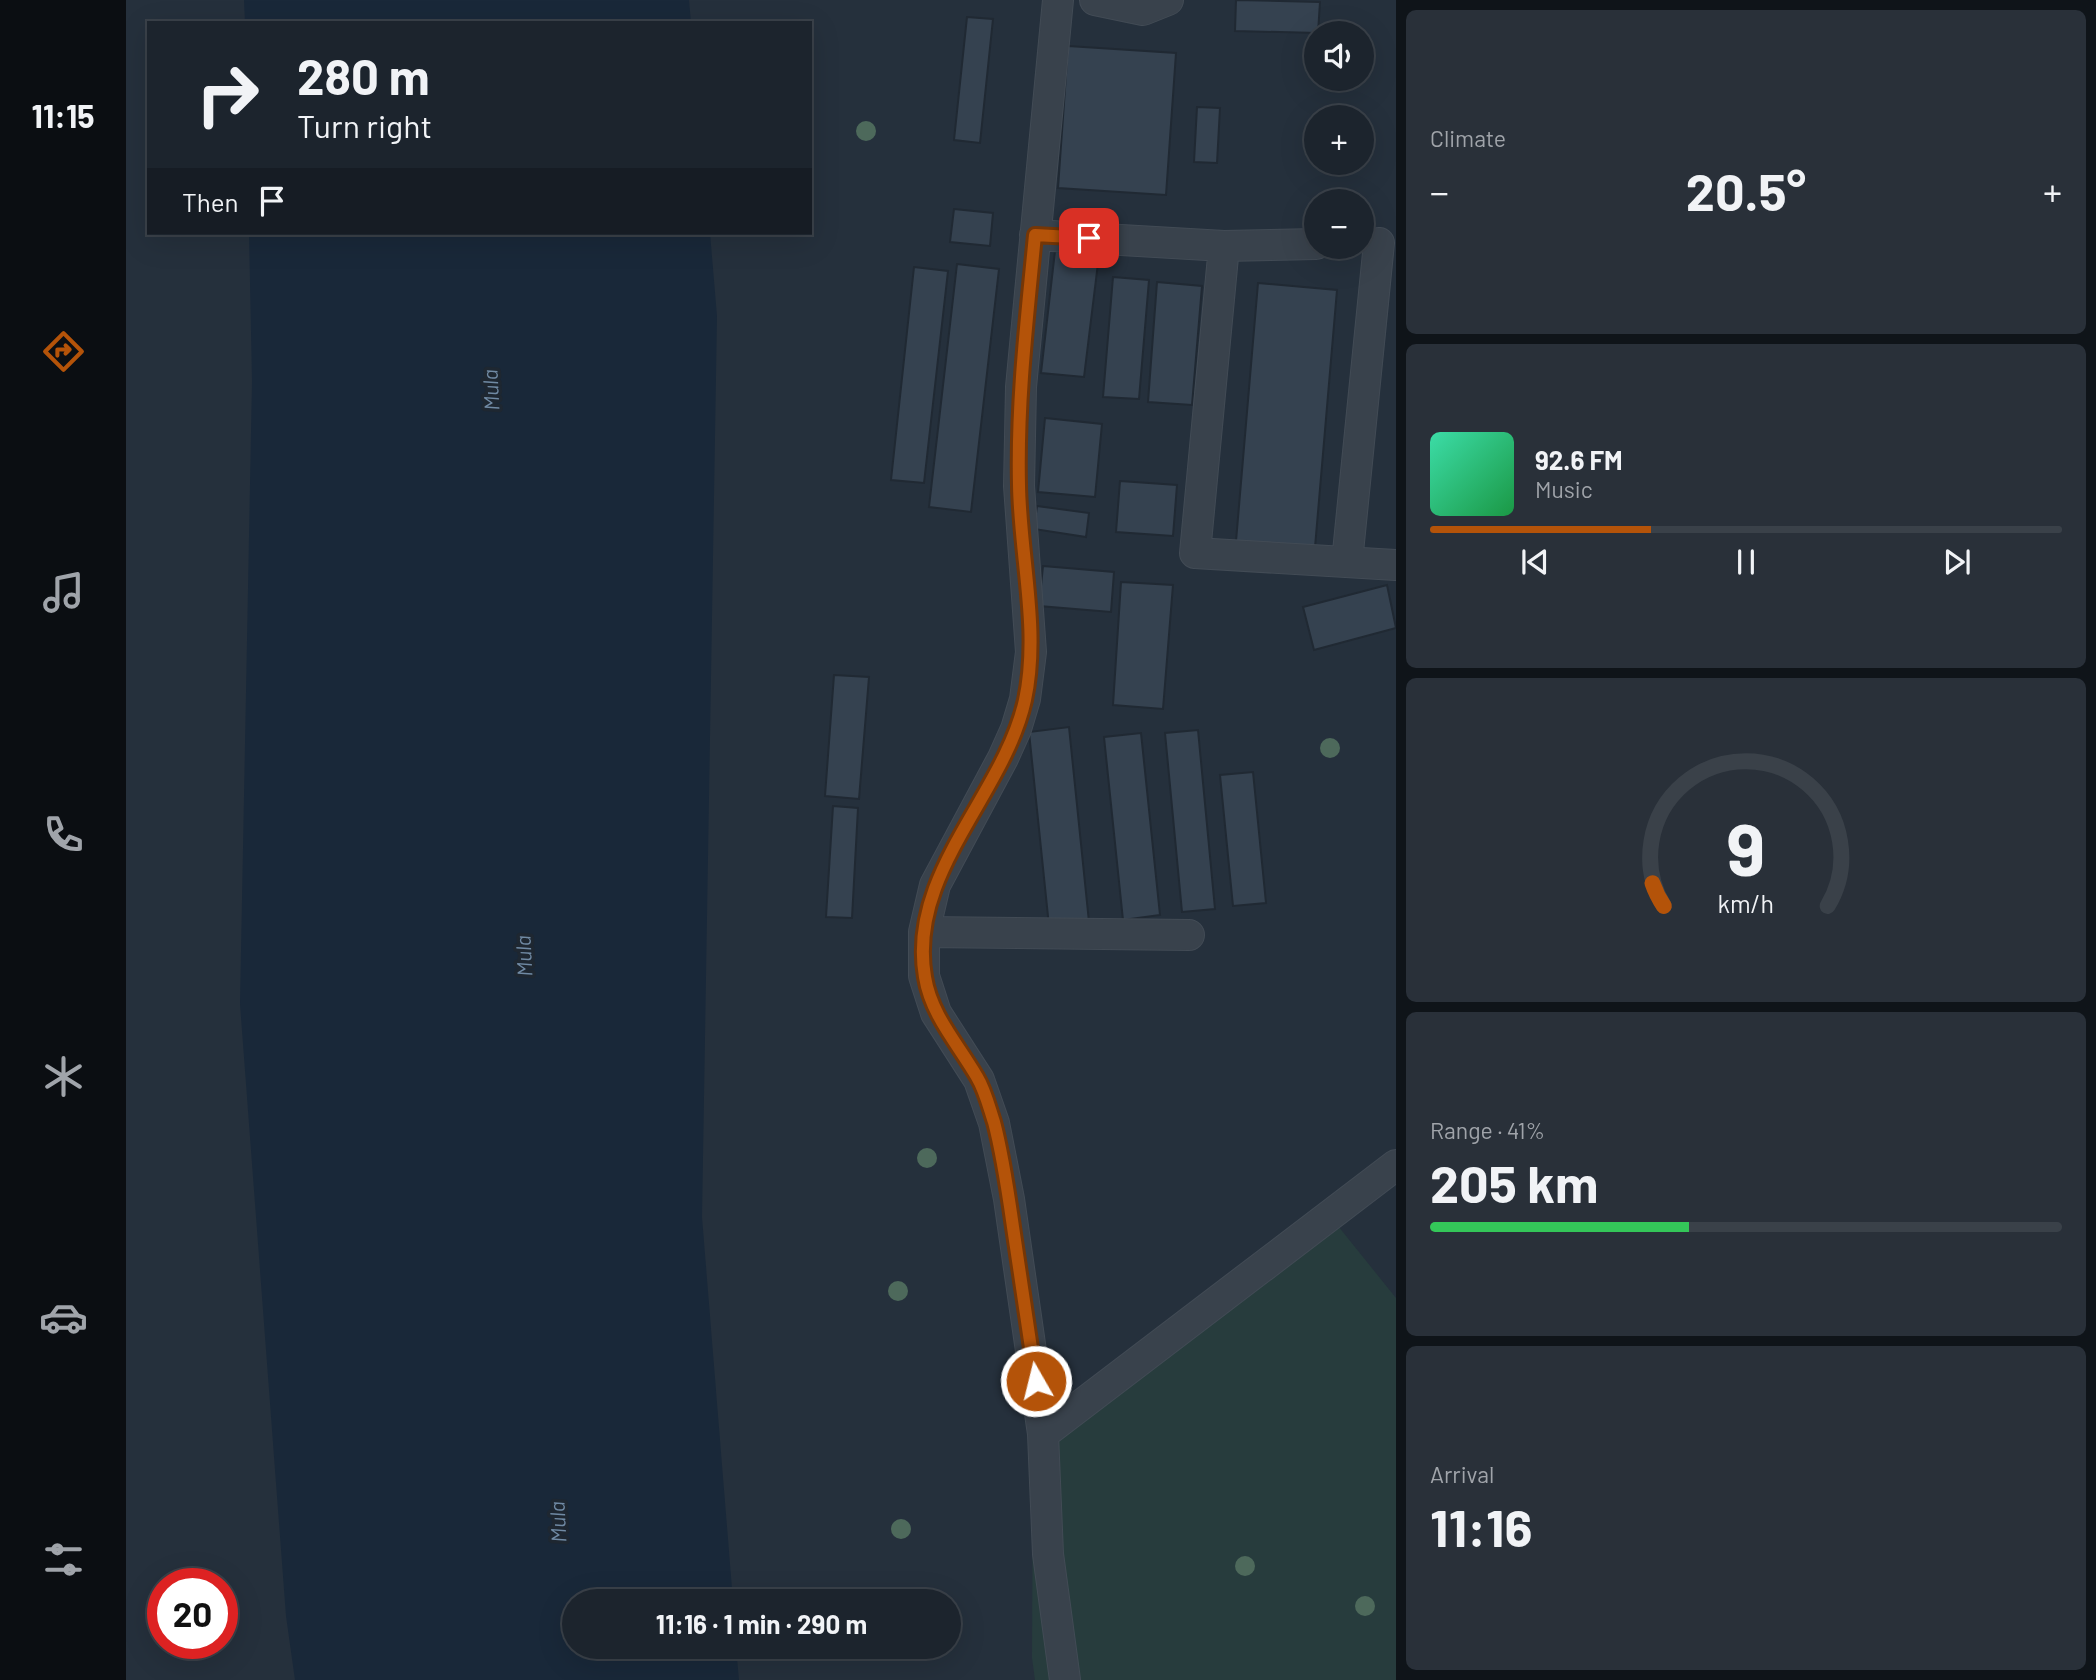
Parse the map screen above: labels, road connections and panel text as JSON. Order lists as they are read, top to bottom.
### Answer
{
  "water": ["Mula"],
  "page": {
    "tabs": "11:15",
    "tile": [
      "Climate",
      ["Range · 41%", "205 km"],
      ["Arrival", "11:16"]
    ],
    "map_buttons": ["+", "−"],
    "turn": ["280 m", "Turn right"],
    "heat": ["−", "20.5°", "+"],
    "then": "Then",
    "song": ["92.6 FM", "Music"],
    "limit": "20",
    "trip": "11:16 · 1 min · 290 m",
    "gauge": ["9", "km/h"]
  }
}
